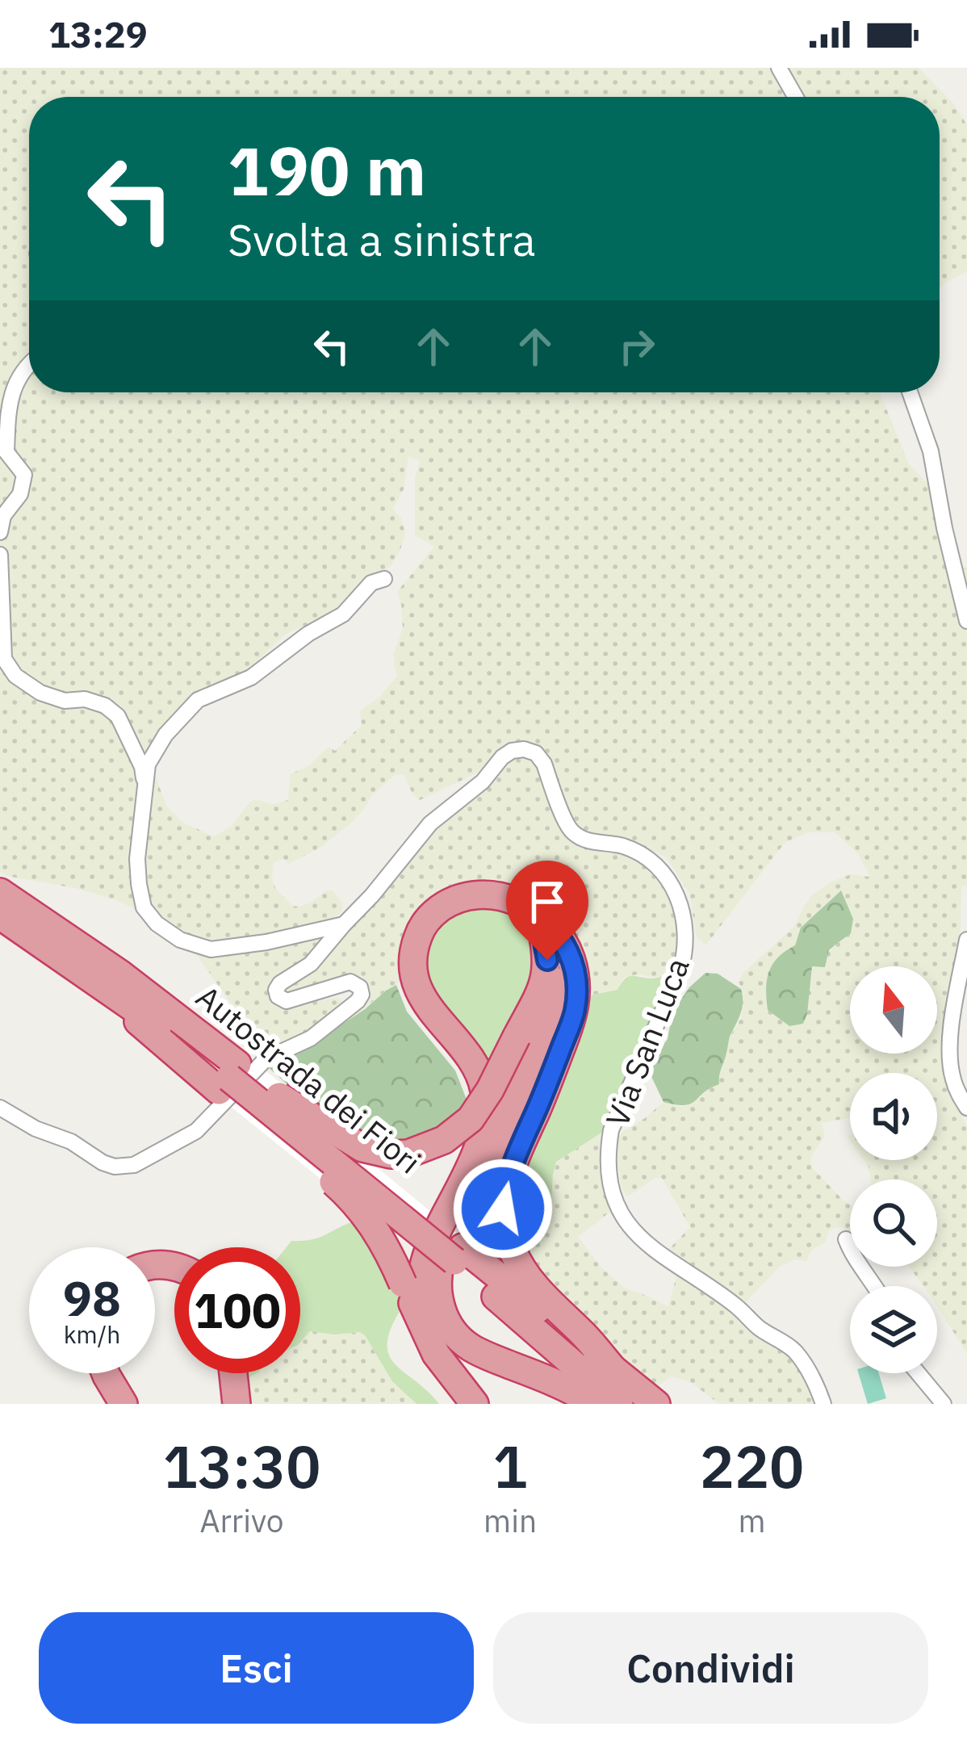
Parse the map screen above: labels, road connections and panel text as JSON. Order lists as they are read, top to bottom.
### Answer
{
  "streets": {
    "highway": ["Autostrada dei Fiori"],
    "street": ["Via San Luca"]
  },
  "north": "top",
  "page": {
    "status": "13:29",
    "turn": ["190 m", "Svolta a sinistra"],
    "speed": "98 km/h",
    "limit": "100",
    "eta": [
      "13:30",
      "Arrivo",
      "1",
      "min",
      "220",
      "m"
    ],
    "buttons": ["Esci", "Condividi"]
  }
}
